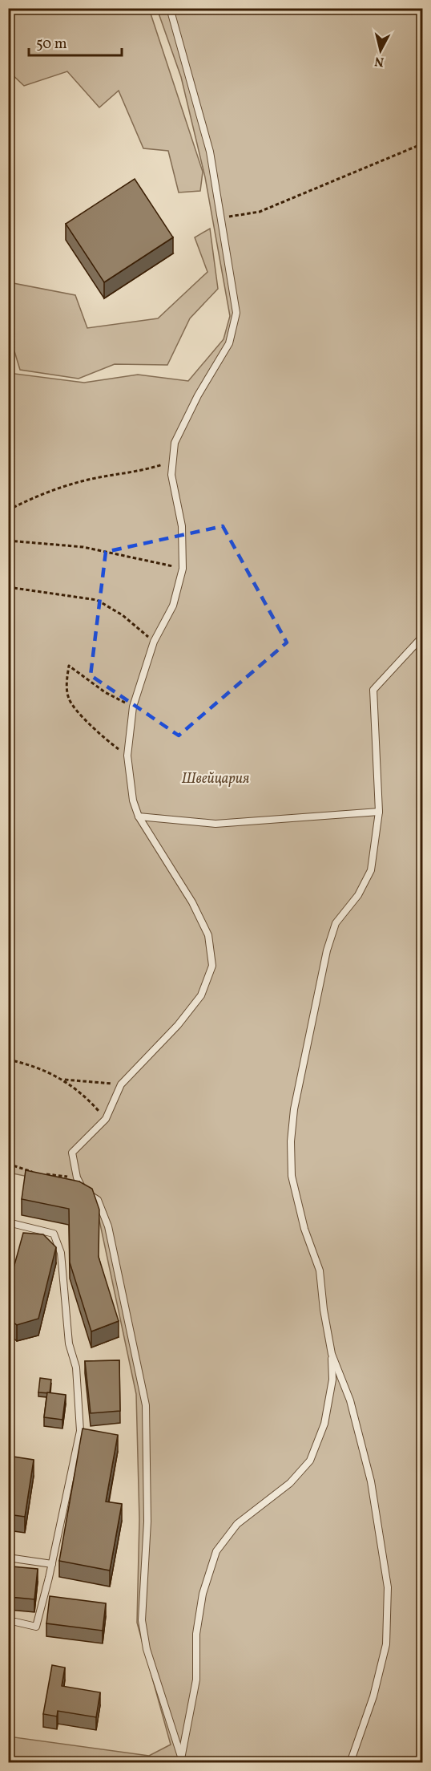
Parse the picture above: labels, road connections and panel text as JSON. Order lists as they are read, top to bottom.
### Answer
{
  "parks": ["Швейцария"],
  "scale_bar": "50 m",
  "north": "bottom"
}
